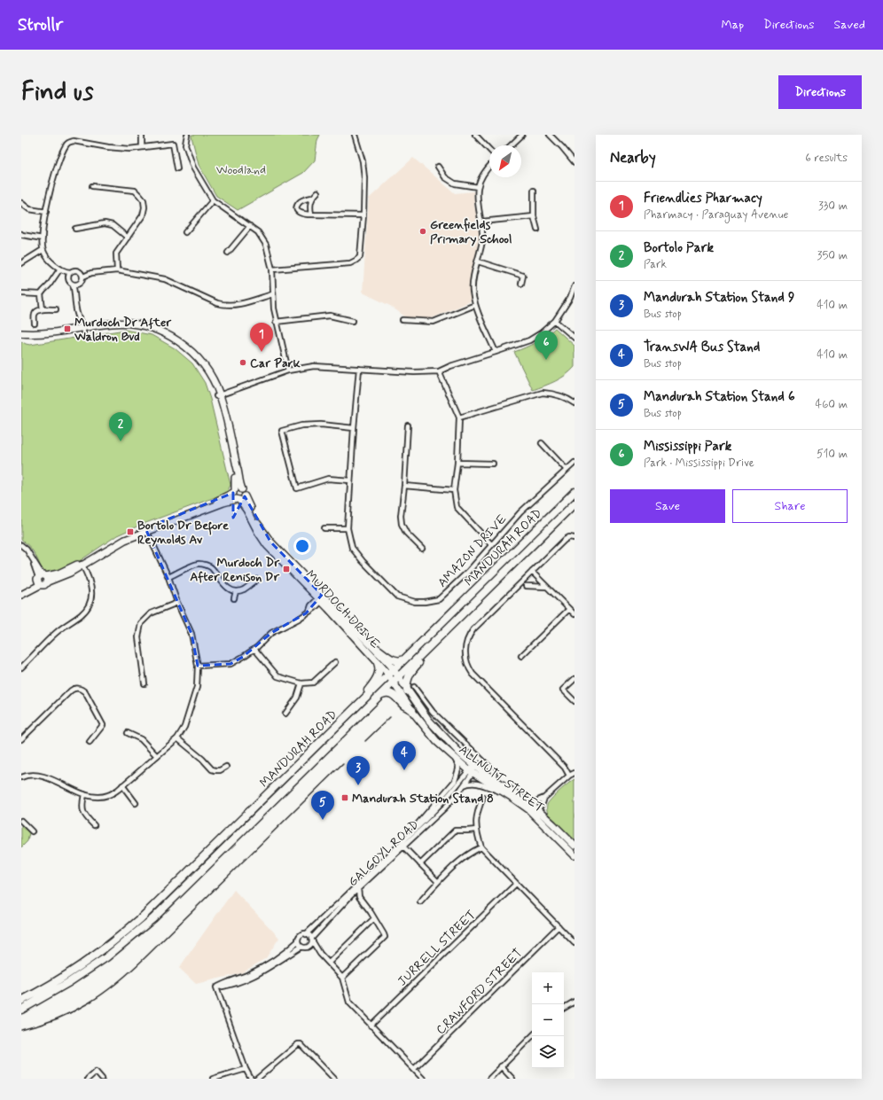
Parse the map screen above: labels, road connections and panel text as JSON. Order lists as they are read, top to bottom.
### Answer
{
  "streets": {
    "highway": ["MANDURAH ROAD"],
    "main road": ["MURDOCH DRIVE", "ALLNUTT STREET"],
    "street": [
      "AMAZON DRIVE",
      "GALGOYL ROAD",
      "JURRELL STREET",
      "CRAWFORD STREET"
    ]
  },
  "crossings": [
    ["MANDURAH ROAD", "MURDOCH DRIVE"],
    ["MANDURAH ROAD", "ALLNUTT STREET"],
    ["MURDOCH DRIVE", "ALLNUTT STREET"],
    ["ALLNUTT STREET", "GALGOYL ROAD"]
  ],
  "parks": ["Woodland"],
  "places": {
    "other": ["Greenfields Primary School", "Car Park"],
    "transit": [
      "Murdoch Dr After Waldron Bvd",
      "Bortolo Dr Before Reynolds Av",
      "Murdoch Dr After Renison Dr",
      "Mandurah Station Stand 8"
    ]
  },
  "north": "bottom left",
  "page": {
    "header": "Strollr",
    "nav": ["Map", "Directions", "Saved"],
    "buttons": [
      "Directions",
      ["Save", "Share"]
    ],
    "title": "Find us",
    "heading": ["Nearby", "6 results"],
    "list": [
      {
        "mark": "1",
        "name": "Friendlies Pharmacy",
        "note": "Pharmacy · Paraguay Avenue",
        "value": "330 m"
      },
      {
        "mark": "2",
        "name": "Bortolo Park",
        "note": "Park",
        "value": "350 m"
      },
      {
        "mark": "3",
        "name": "Mandurah Station Stand 9",
        "note": "Bus stop",
        "value": "410 m"
      },
      {
        "mark": "4",
        "name": "TransWA Bus Stand",
        "note": "Bus stop",
        "value": "410 m"
      },
      {
        "mark": "5",
        "name": "Mandurah Station Stand 6",
        "note": "Bus stop",
        "value": "460 m"
      },
      {
        "mark": "6",
        "name": "Mississippi Park",
        "note": "Park · Mississippi Drive",
        "value": "510 m"
      }
    ],
    "pins": [
      "1",
      "6",
      "2",
      "4",
      "3",
      "5"
    ],
    "map_buttons": ["+", "−"]
  }
}
